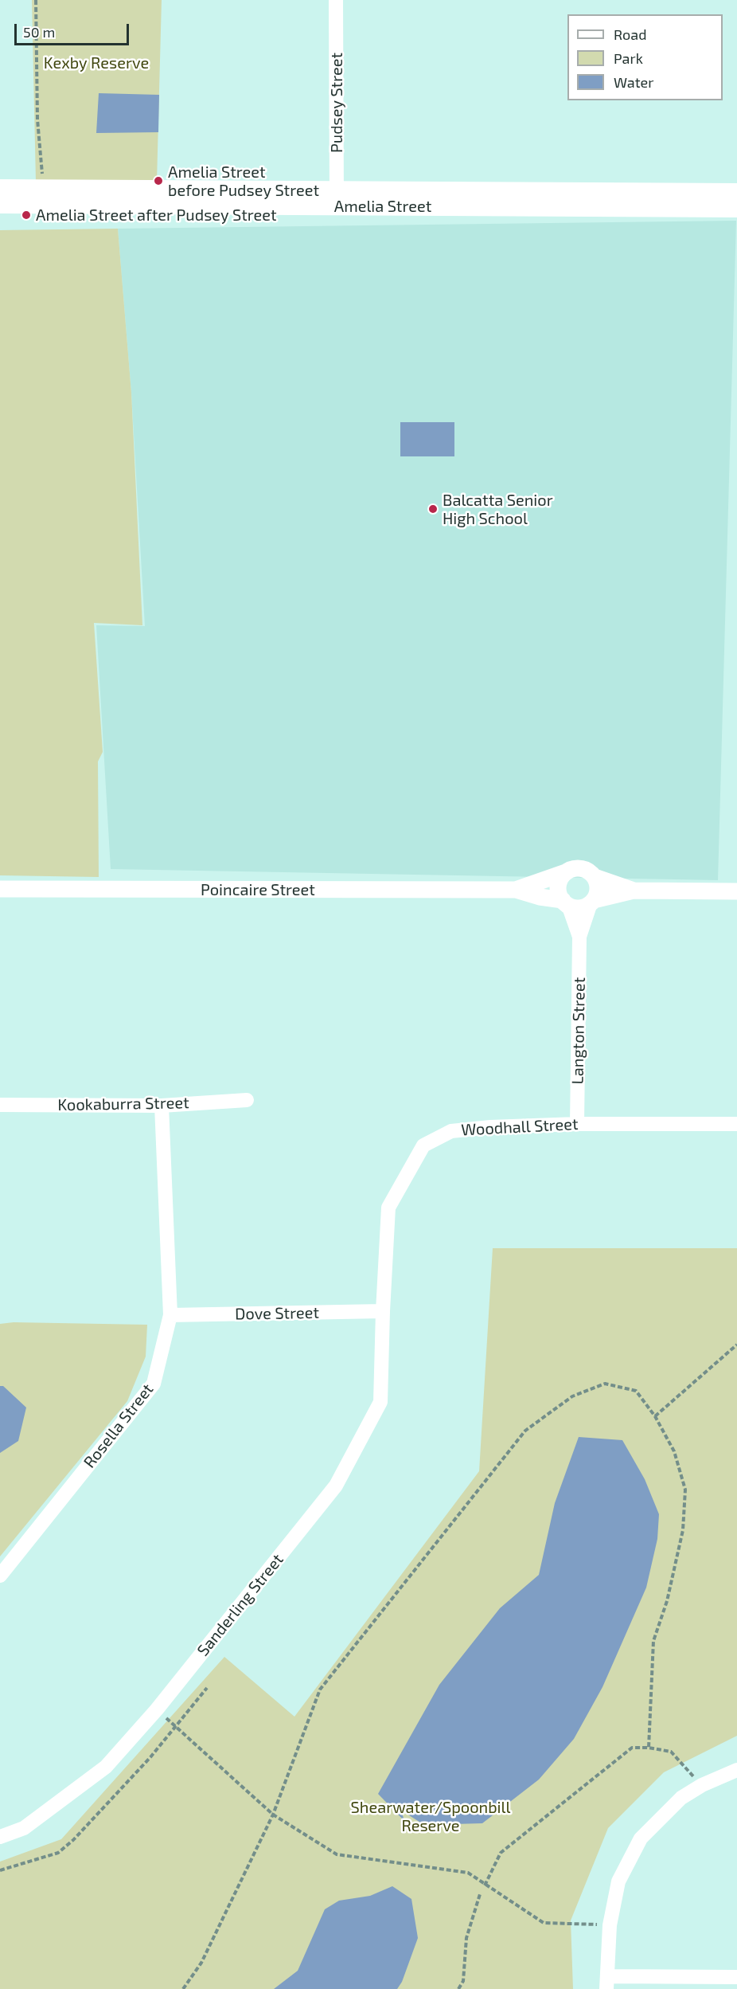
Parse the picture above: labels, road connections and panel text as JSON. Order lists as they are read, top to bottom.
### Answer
{
  "streets": {
    "main road": ["Amelia Street"],
    "street": [
      "Pudsey Street",
      "Poincaire Street",
      "Langton Street",
      "Kookaburra Street",
      "Woodhall Street",
      "Dove Street",
      "Rosella Street",
      "Sanderling Street"
    ]
  },
  "crossings": [
    ["Pudsey Street", "Amelia Street"],
    ["Poincaire Street", "Langton Street"],
    ["Langton Street", "Woodhall Street"],
    ["Kookaburra Street", "Rosella Street"],
    ["Woodhall Street", "Dove Street"],
    ["Woodhall Street", "Sanderling Street"],
    ["Dove Street", "Rosella Street"],
    ["Dove Street", "Sanderling Street"]
  ],
  "parks": ["Kexby Reserve", "Shearwater/Spoonbill Reserve"],
  "places": ["Amelia Street before Pudsey Street", "Amelia Street after Pudsey Street", "Balcatta Senior High School"],
  "legend": ["Road", "Park", "Water"],
  "scale_bar": "50 m"
}
